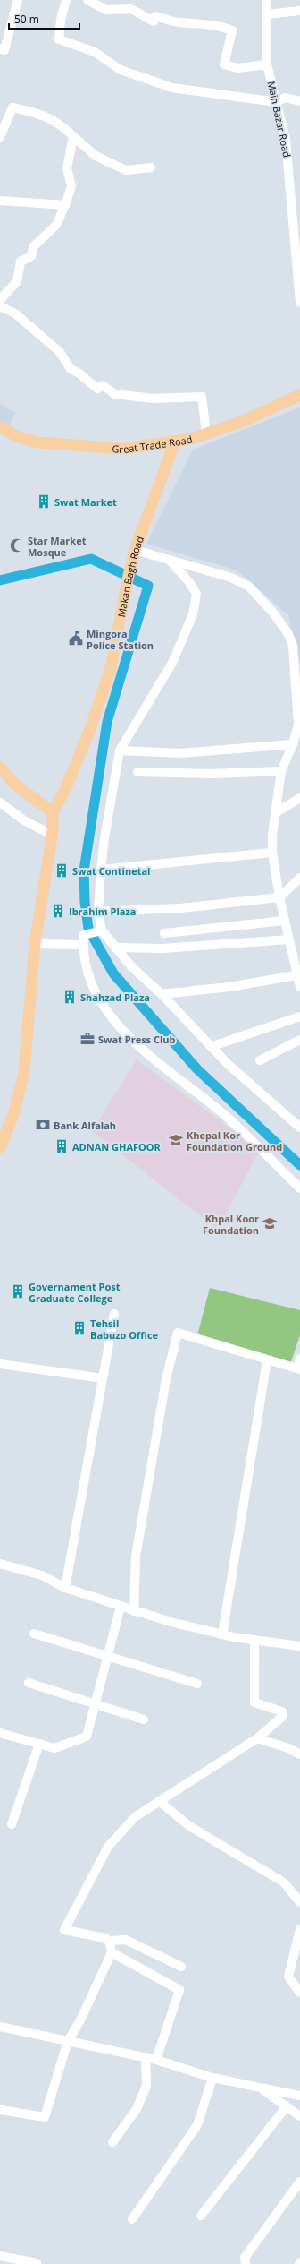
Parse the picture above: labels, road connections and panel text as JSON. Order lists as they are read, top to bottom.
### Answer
{
  "streets": {
    "main road": ["Great Trade Road", "Makan Bagh Road"],
    "street": ["Main Bazar Road"]
  },
  "crossings": [
    ["Great Trade Road", "Makan Bagh Road"]
  ],
  "places": {
    "building": [
      "Swat Market",
      "Swat Continetal",
      "Ibrahim Plaza",
      "Shahzad Plaza",
      "ADNAN GHAFOOR",
      "Governament Post Graduate College",
      "Tehsil Babuzo Office"
    ],
    "mosque": ["Star Market Mosque"],
    "public building": ["Mingora Police Station"],
    "office": ["Swat Press Club"],
    "bank": ["Bank Alfalah"],
    "school or university": ["Khepal Kor Foundation Ground", "Khpal Koor Foundation"]
  },
  "scale_bar": "50 m"
}
